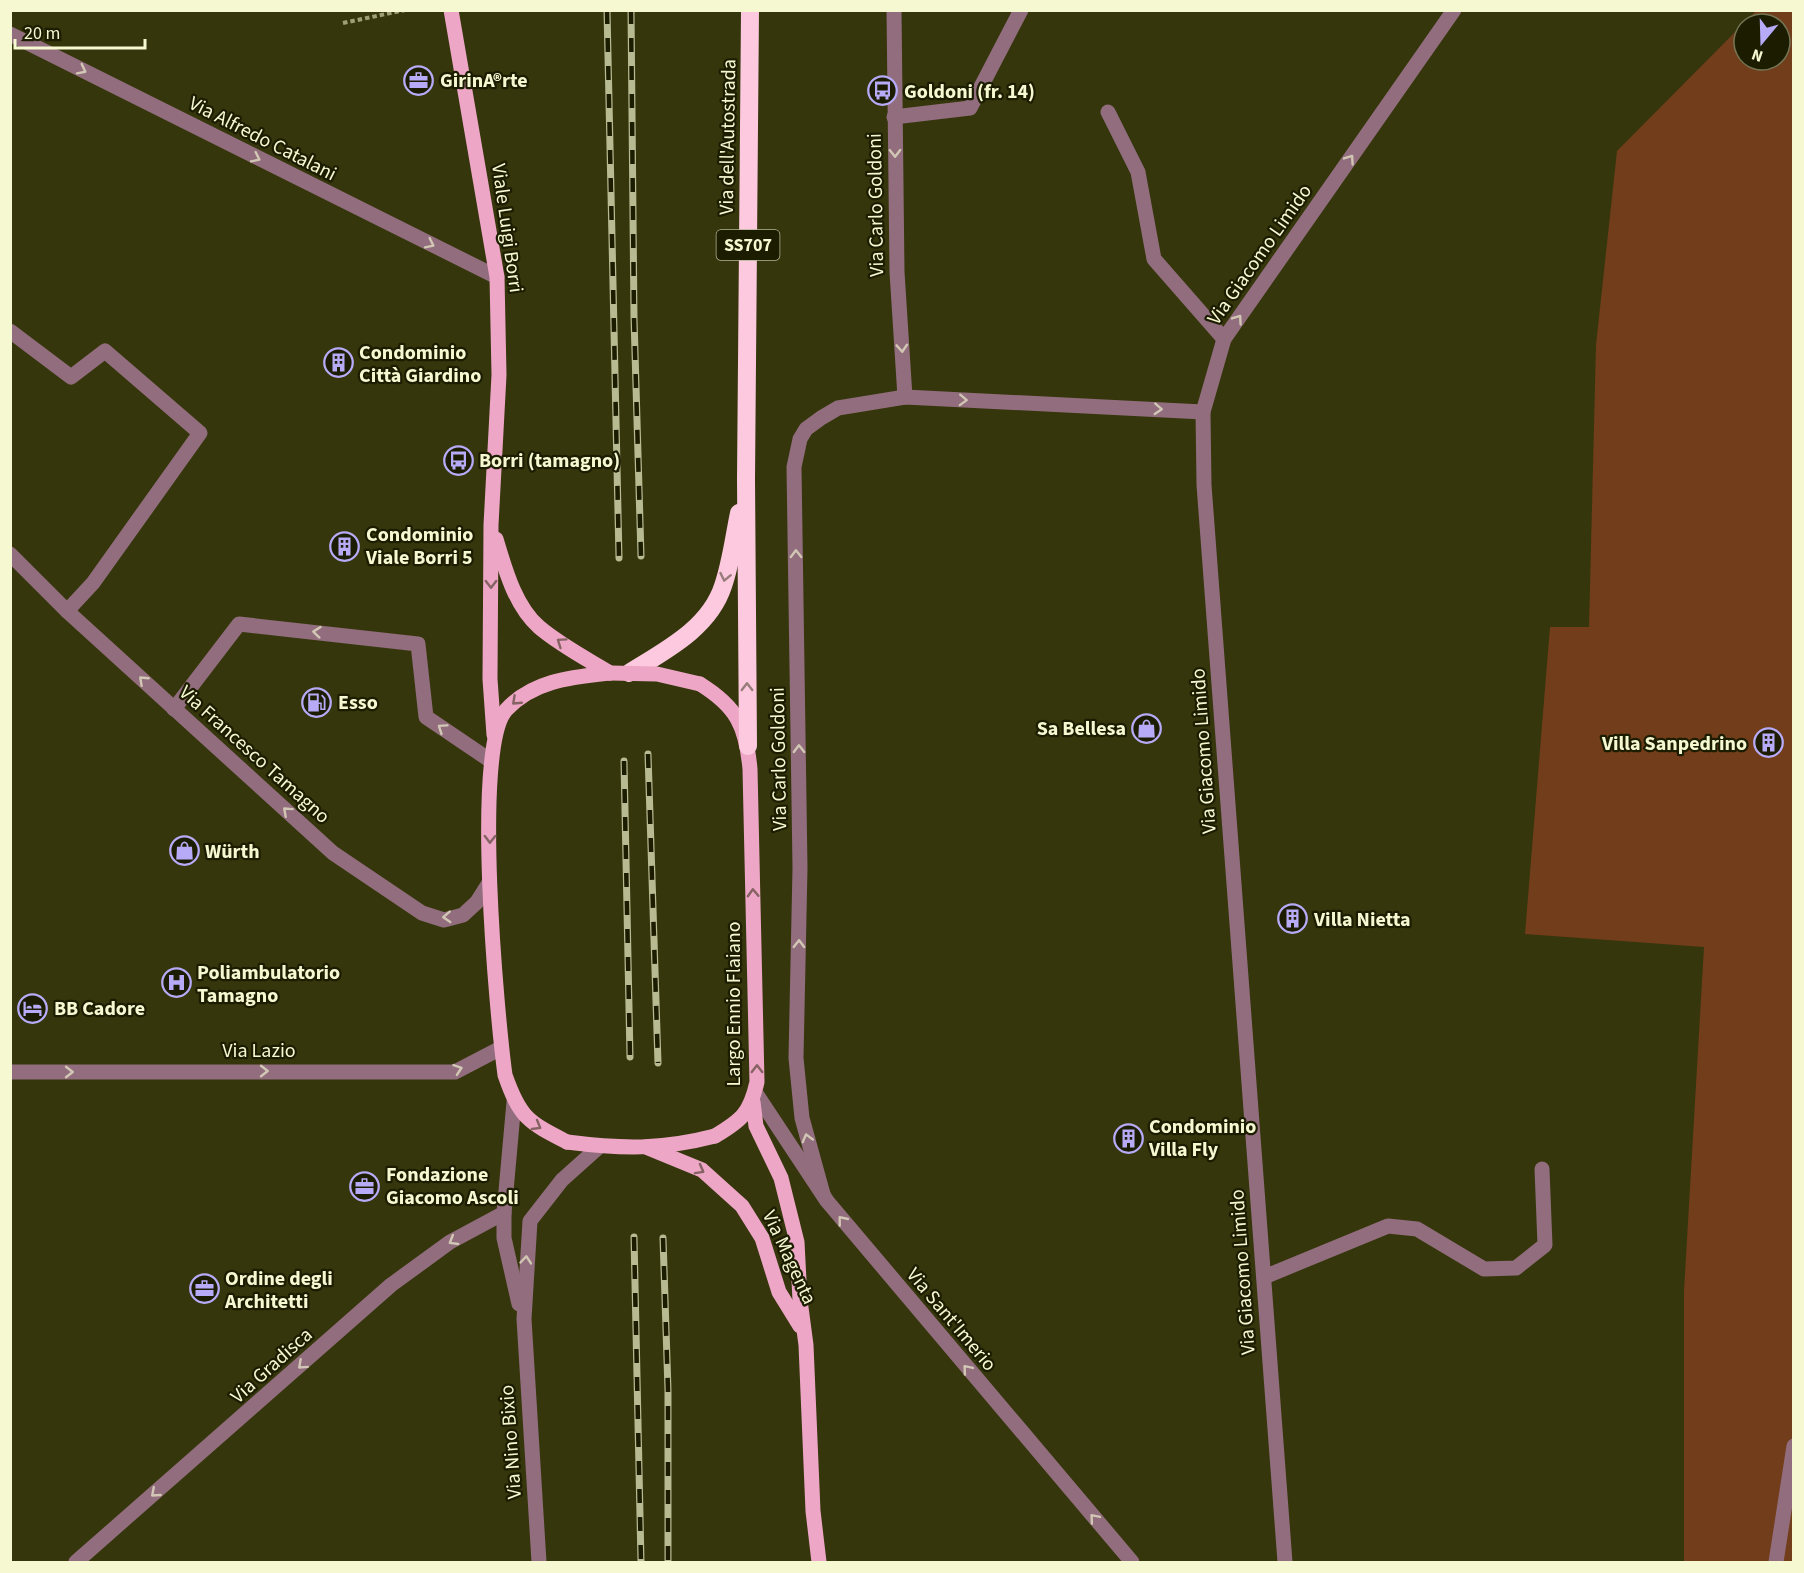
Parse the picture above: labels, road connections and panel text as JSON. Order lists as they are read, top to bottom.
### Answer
{
  "streets": {
    "highway": ["Via dell'Autostrada", "SS707"],
    "main road": ["Viale Luigi Borri", "Largo Ennio Flaiano", "Via Magenta"],
    "street": [
      "Via Alfredo Catalani",
      "Via Carlo Goldoni",
      "Via Giacomo Limido",
      "Via Francesco Tamagno",
      "Via Lazio",
      "Via Sant'Imerio",
      "Via Gradisca",
      "Via Nino Bixio"
    ]
  },
  "crossings": [
    ["Via dell'Autostrada", "SS707"],
    ["Via Alfredo Catalani", "Viale Luigi Borri"],
    ["Via Carlo Goldoni", "Via Giacomo Limido"],
    ["Via Carlo Goldoni", "Via Sant'Imerio"],
    ["Viale Luigi Borri", "Largo Ennio Flaiano"],
    ["SS707", "Largo Ennio Flaiano"],
    ["Via Francesco Tamagno", "Largo Ennio Flaiano"],
    ["Largo Ennio Flaiano", "Via Lazio"],
    ["Largo Ennio Flaiano", "Via Magenta"],
    ["Largo Ennio Flaiano", "Via Sant'Imerio"],
    ["Largo Ennio Flaiano", "Via Nino Bixio"],
    ["Via Magenta", "Via Sant'Imerio"],
    ["Via Gradisca", "Via Nino Bixio"]
  ],
  "one_way": [
    "Via Alfredo Catalani",
    "Via Francesco Tamagno",
    "Via Lazio",
    "Via Sant'Imerio",
    "Via Gradisca"
  ],
  "places": {
    "office": ["GirinA®rte", "Fondazione Giacomo Ascoli", "Ordine degli Architetti"],
    "bus stop": ["Goldoni (fr. 14)", "Borri (tamagno)"],
    "building": [
      "Condominio Città Giardino",
      "Condominio Viale Borri 5",
      "Villa Sanpedrino",
      "Villa Nietta",
      "Condominio Villa Fly"
    ],
    "fuel station": ["Esso"],
    "shop": ["Sa Bellesa", "Würth"],
    "hospital": ["Poliambulatorio Tamagno"],
    "hotel": ["BB Cadore"]
  },
  "scale_bar": "20 m",
  "north": "bottom"
}
